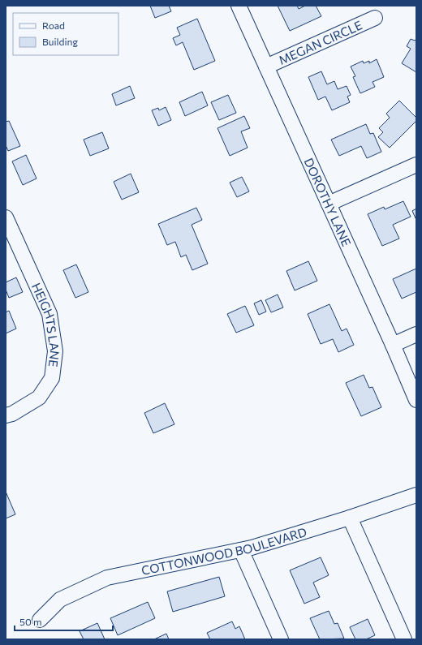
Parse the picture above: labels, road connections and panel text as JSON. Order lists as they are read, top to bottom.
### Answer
{
  "streets": {
    "street": [
      "MEGAN CIRCLE",
      "DOROTHY LANE",
      "HEIGHTS LANE",
      "COTTONWOOD BOULEVARD"
    ]
  },
  "crossings": [
    ["MEGAN CIRCLE", "DOROTHY LANE"]
  ],
  "legend": ["Road", "Building"],
  "scale_bar": "50 m"
}
